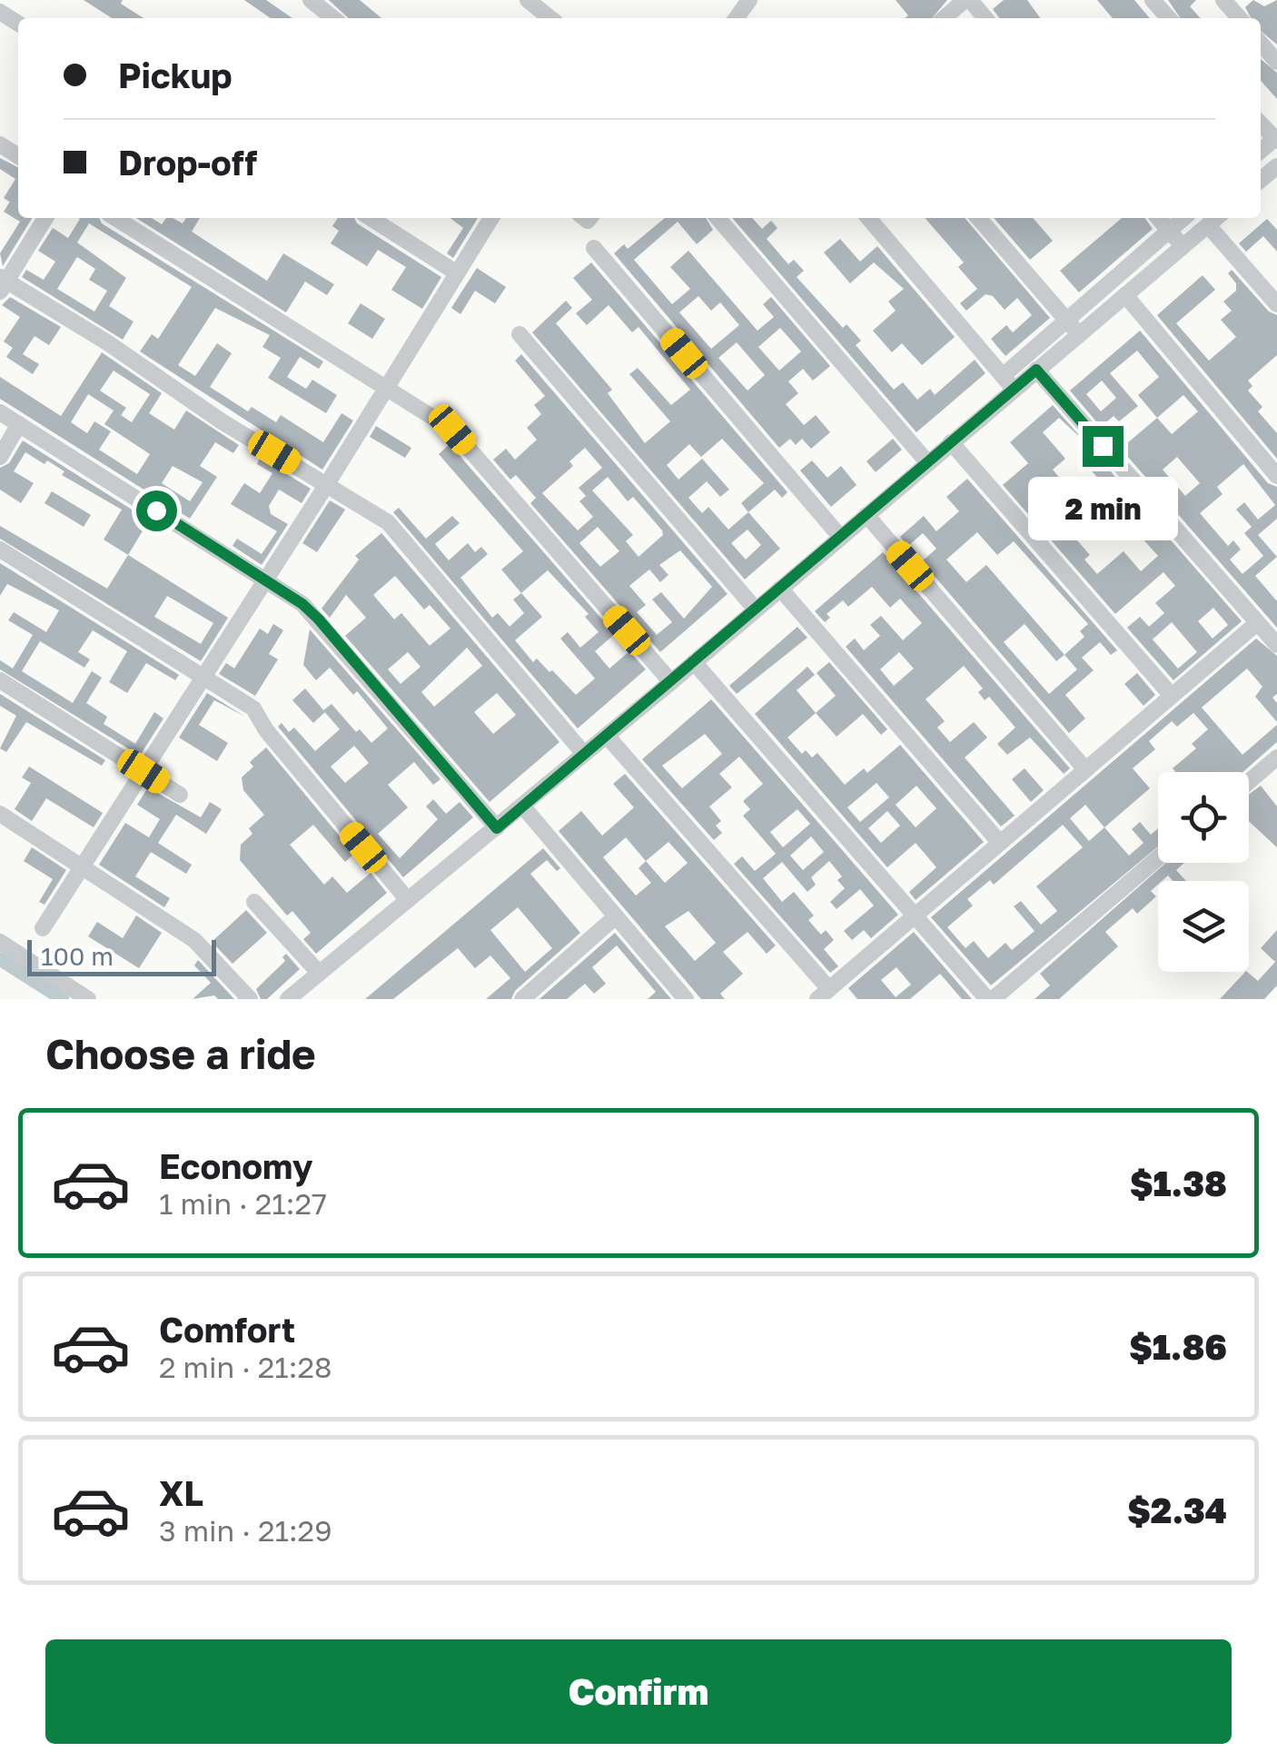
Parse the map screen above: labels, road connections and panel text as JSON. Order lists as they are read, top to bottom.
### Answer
{
  "scale_bar": "100 m",
  "page": {
    "banner": ["Pickup", "Drop-off"],
    "bubble": "2 min",
    "scale": "100 m",
    "heading": "Choose a ride",
    "list": [
      {
        "name": "Economy",
        "note": "1 min · 21:27",
        "value": "$1.38"
      },
      {
        "name": "Comfort",
        "note": "2 min · 21:28",
        "value": "$1.86"
      },
      {
        "name": "XL",
        "note": "3 min · 21:29",
        "value": "$2.34"
      }
    ],
    "buttons": "Confirm"
  }
}
